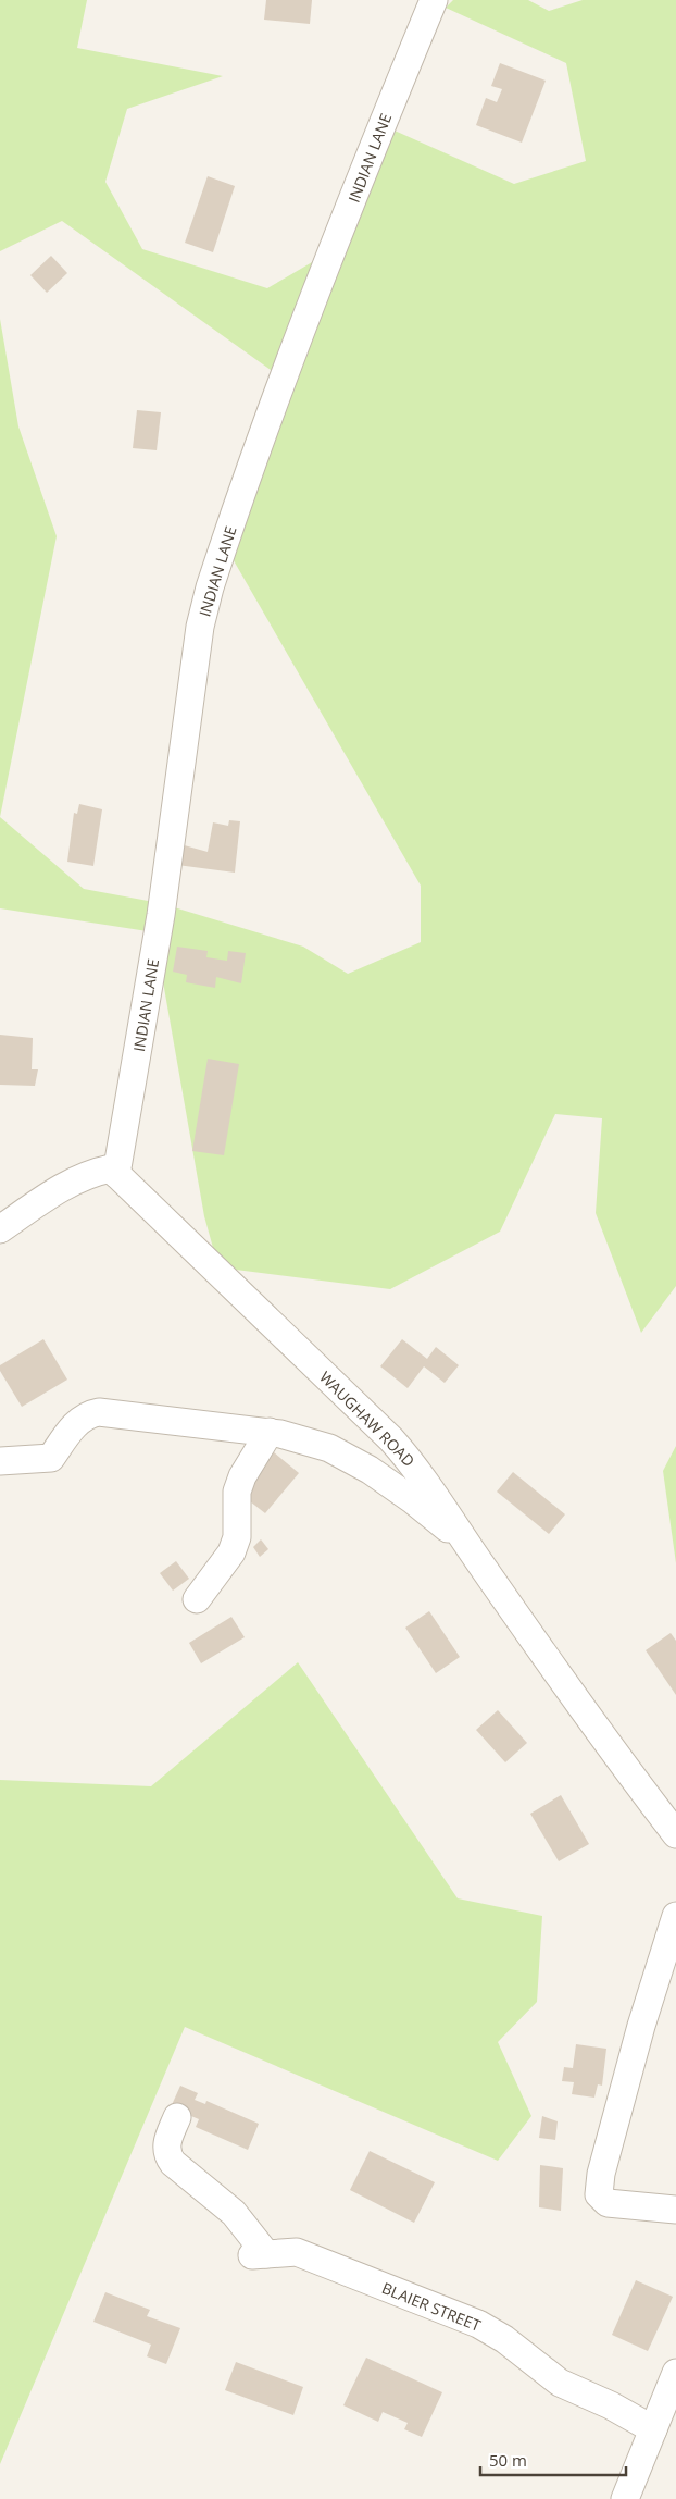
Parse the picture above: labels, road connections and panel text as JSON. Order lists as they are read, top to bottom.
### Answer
{
  "streets": {
    "street": ["INDIAN LANE", "WAUGHAW ROAD", "BLAIER STREET"]
  },
  "crossings": [
    ["INDIAN LANE", "WAUGHAW ROAD"]
  ],
  "scale_bar": "50 m"
}
